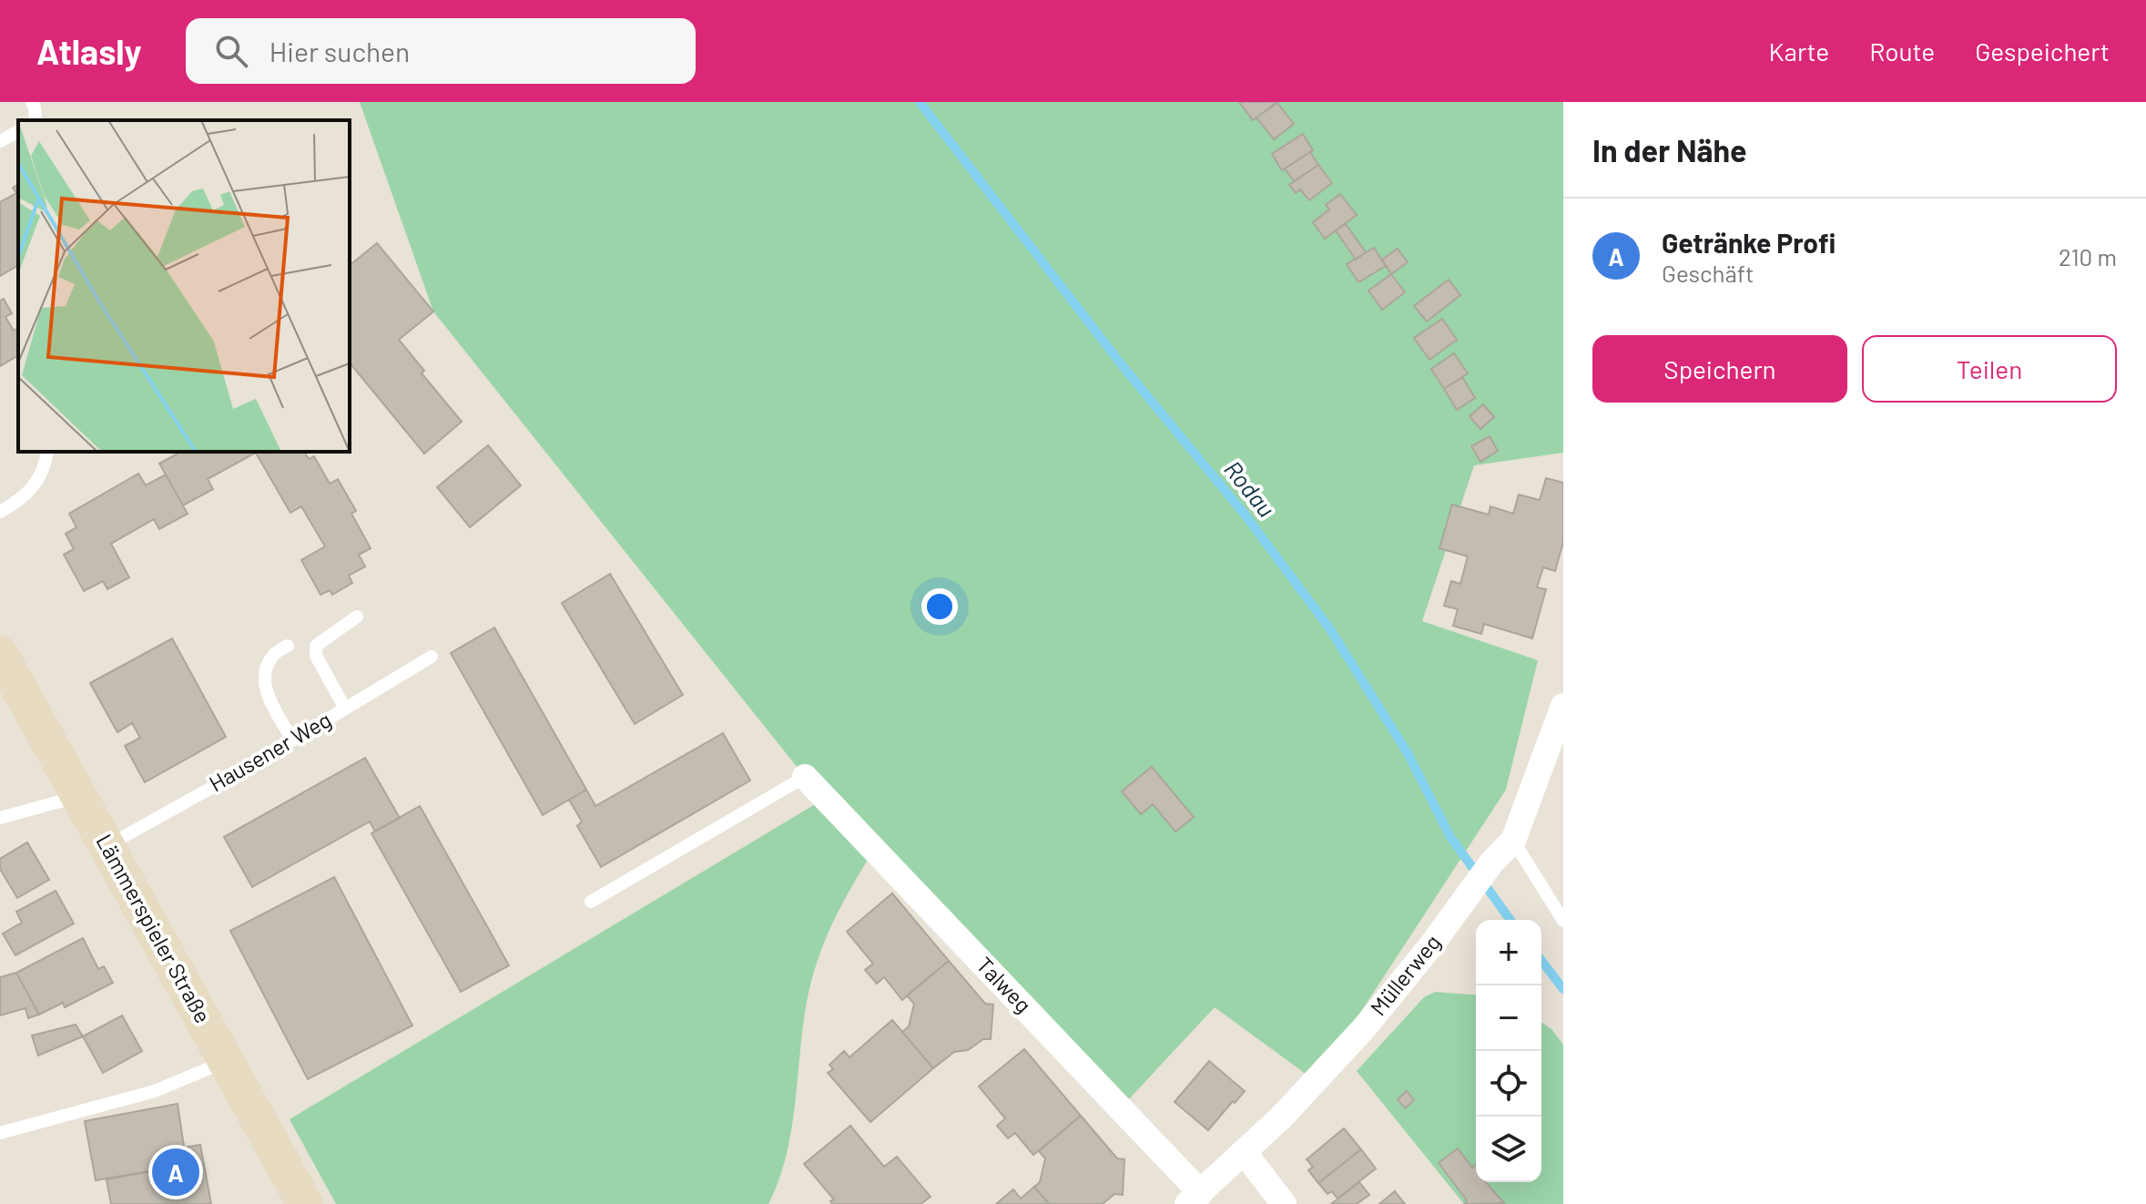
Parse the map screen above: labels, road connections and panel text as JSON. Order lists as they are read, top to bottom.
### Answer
{
  "streets": {
    "main road": ["Lämmerspieler Straße"],
    "street": ["Müllerweg", "Talweg"],
    "lane": ["Hausener Weg"]
  },
  "crossings": [
    ["Hausener Weg", "Lämmerspieler Straße"],
    ["Müllerweg", "Talweg"]
  ],
  "water": ["Rodau"],
  "page": {
    "header": "Atlasly",
    "search": "Hier suchen",
    "nav": ["Karte", "Route", "Gespeichert"],
    "heading": "In der Nähe",
    "list": [
      {
        "mark": "A",
        "name": "Getränke Profi",
        "note": "Geschäft",
        "value": "210 m"
      }
    ],
    "buttons": ["Speichern", "Teilen"],
    "map_buttons": ["+", "−"],
    "pins": "A"
  }
}
